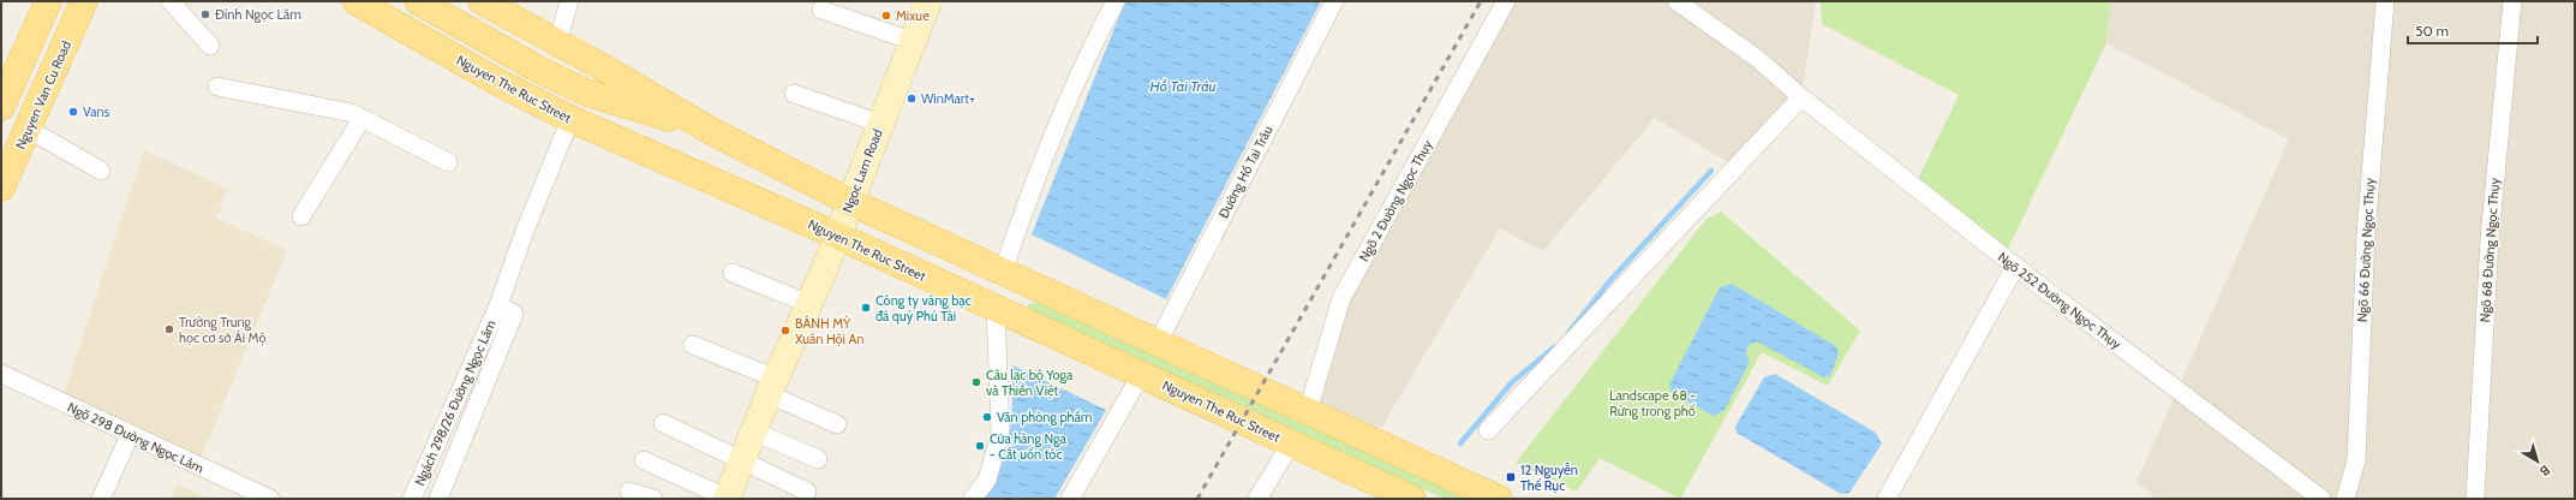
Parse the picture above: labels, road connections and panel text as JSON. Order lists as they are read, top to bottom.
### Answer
{
  "streets": {
    "main road": ["Nguyen The Ruc Street", "Nguyen Van Cu Road", "Ngoc Lam Road"],
    "street": [
      "Đường Hồ Tai Trâu",
      "Ngõ 2 Đường Ngọc Thụy",
      "Ngõ 66 Đường Ngọc Thụy",
      "Ngõ 68 Đường Ngọc Thụy",
      "Ngõ 252 Đường Ngọc Thụy",
      "Ngách 298/26 Đường Ngọc Lâm",
      "Ngõ 298 Đường Ngọc Lâm"
    ]
  },
  "crossings": [
    ["Nguyen The Ruc Street", "Ngoc Lam Road"],
    ["Nguyen The Ruc Street", "Ngách 298/26 Đường Ngọc Lâm"]
  ],
  "water": ["Hồ Tai Trâu"],
  "parks": ["Landscape 68 - Rừng trong phố"],
  "places": {
    "other": [
      "Đình Ngọc Lâm",
      "Mixue",
      "WinMart+",
      "Vans",
      "Công ty vàng bạc đá quý Phú Tài",
      "Trường Trung học cơ sở Ái Mộ",
      "BÁNH MỲ Xuân Hội An",
      "Câu lạc bộ Yoga và Thiền Việt",
      "Văn phòng phẩm",
      "Cửa hàng Nga - Cắt uốn tóc"
    ],
    "transit": ["12 Nguyễn Thế Rục"]
  },
  "scale_bar": "50 m",
  "north": "bottom right"
}
